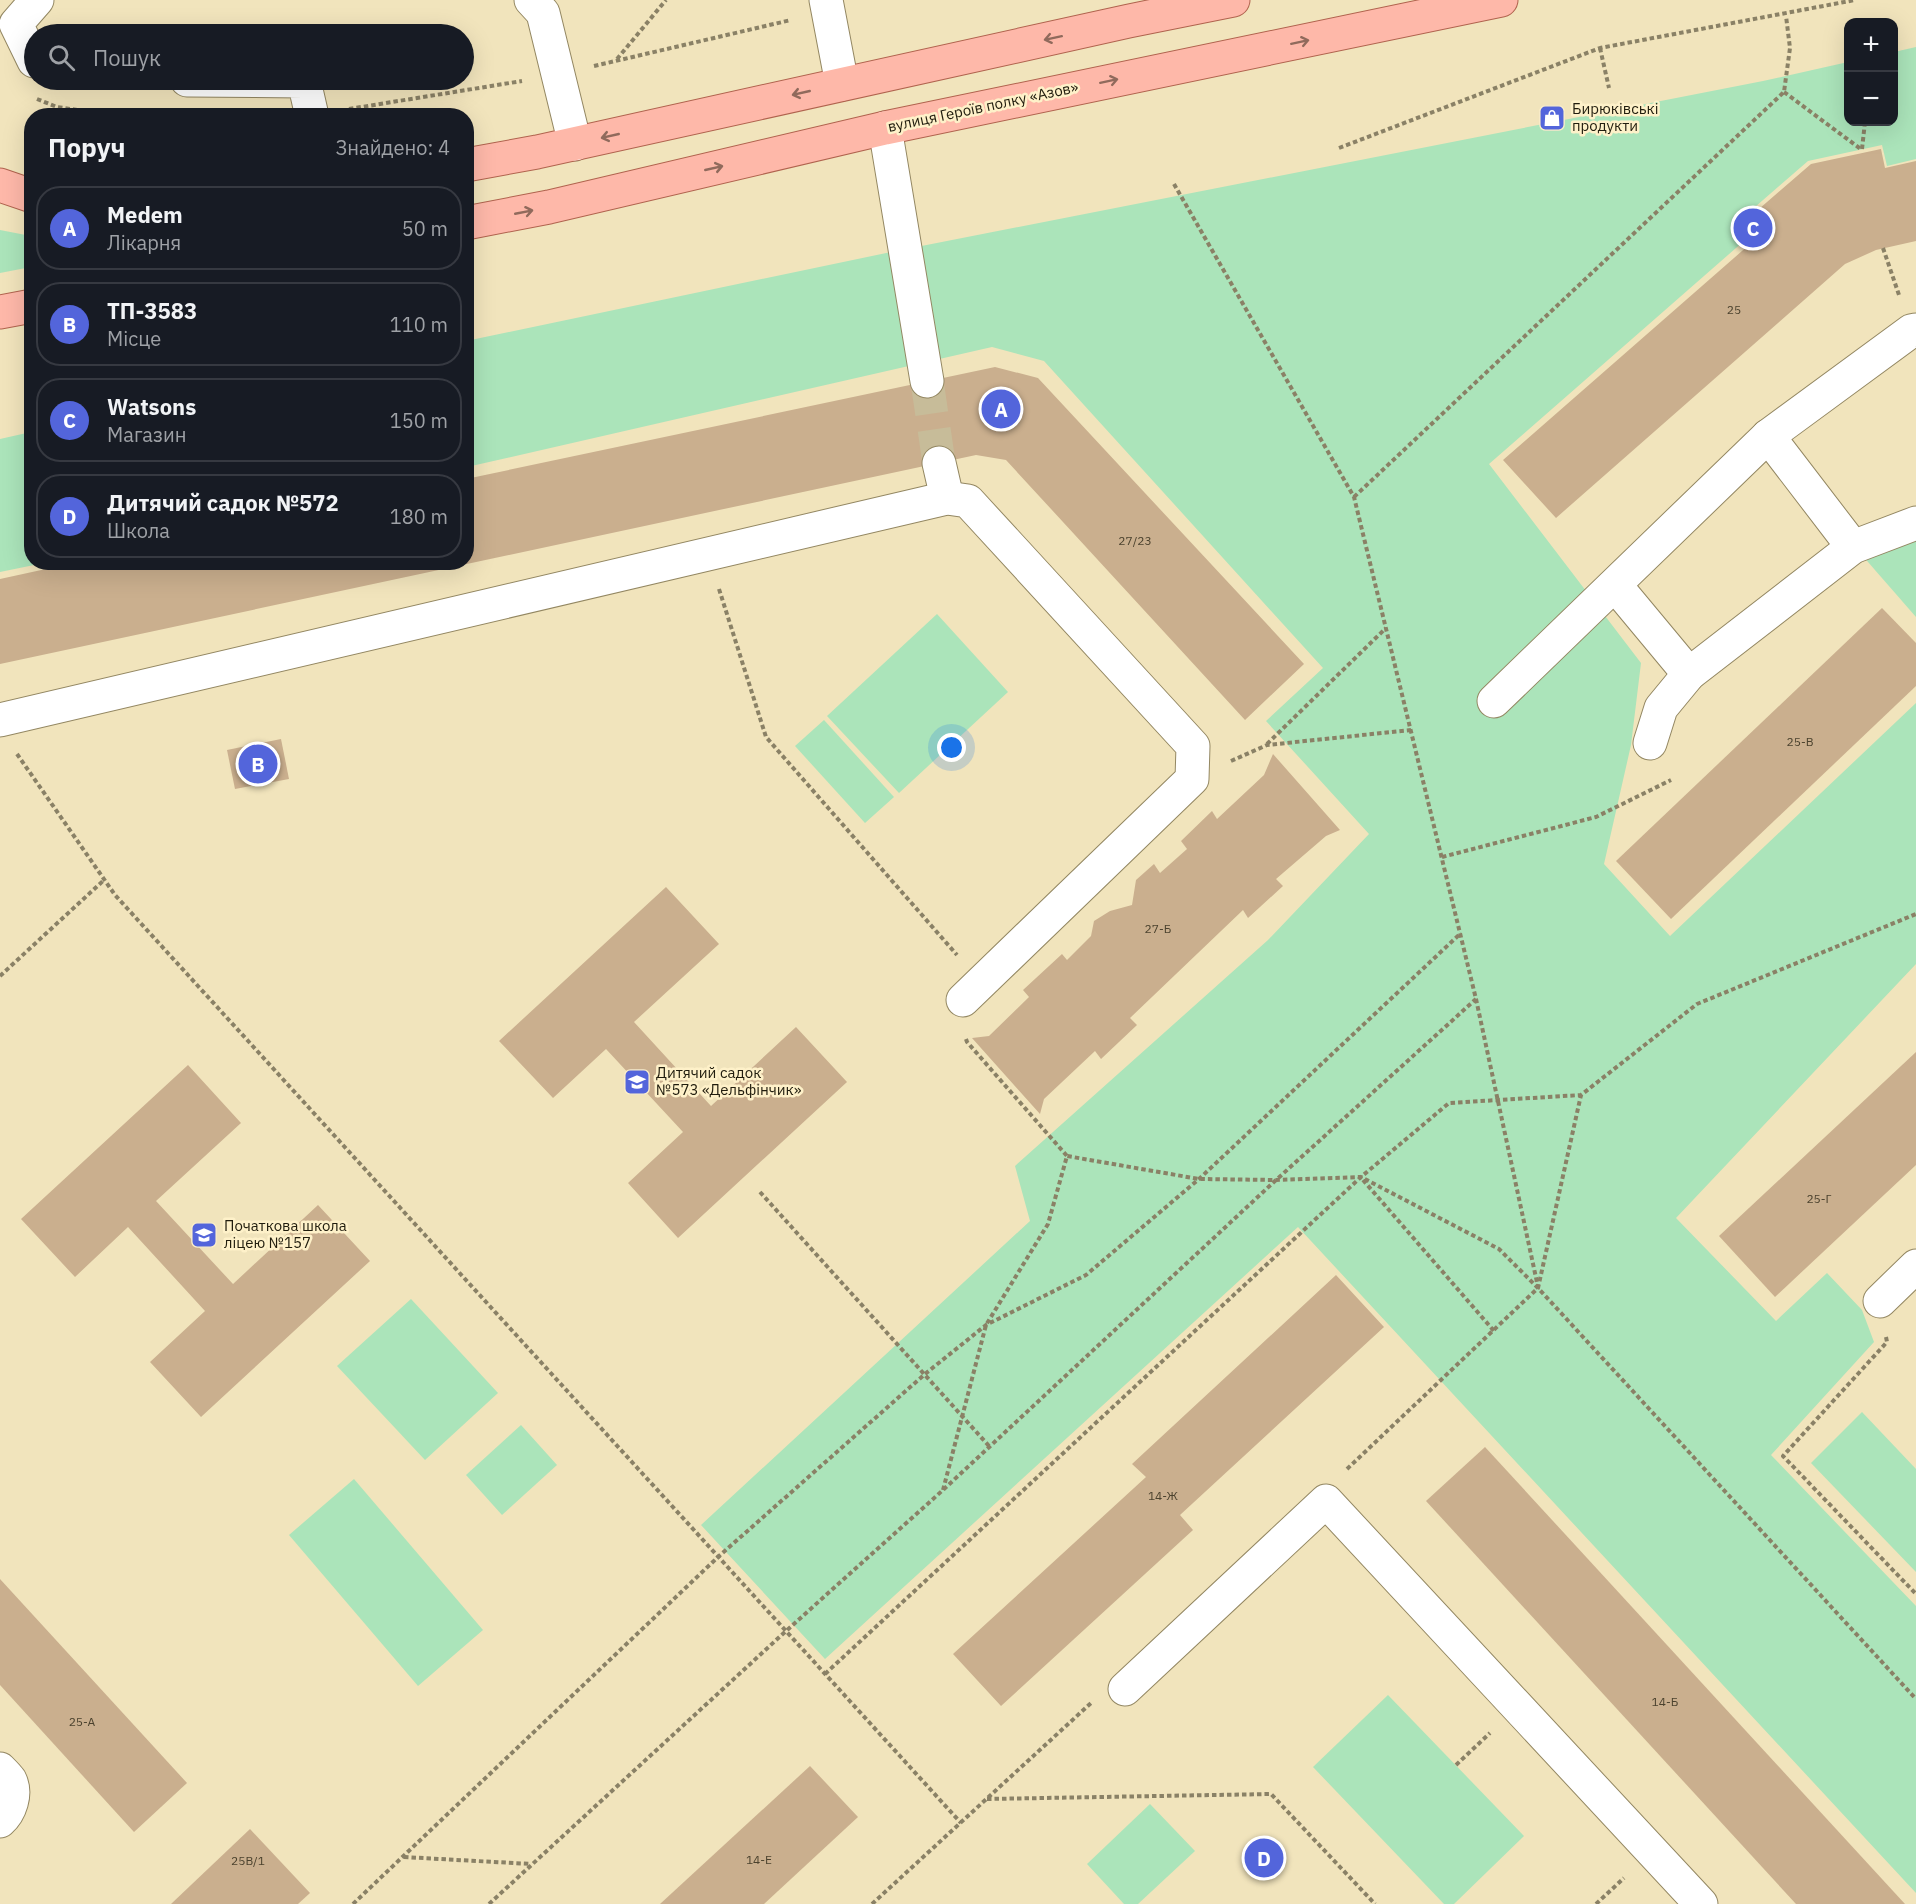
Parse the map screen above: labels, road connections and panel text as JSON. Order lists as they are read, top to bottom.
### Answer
{
  "streets": {
    "main road": ["вулиця Героїв полку «Азов»"]
  },
  "places": {
    "shop": ["Бирюківські продукти"],
    "school or university": ["Дитячий садок №573 «Дельфінчик»", "Початкова школа ліцею №157"]
  },
  "house_numbers": [
    "25",
    "27/23",
    "25-В",
    "27-Б",
    "25-Г",
    "14-Ж",
    "14-Б",
    "25-А",
    "14-Е",
    "25В/1"
  ],
  "page": {
    "map_buttons": ["+", "−"],
    "search": "Пошук",
    "heading": ["Поруч", "Знайдено: 4"],
    "list": [
      {
        "mark": "A",
        "name": "Medem",
        "note": "Лікарня",
        "value": "50 m"
      },
      {
        "mark": "B",
        "name": "ТП-3583",
        "note": "Місце",
        "value": "110 m"
      },
      {
        "mark": "C",
        "name": "Watsons",
        "note": "Магазин",
        "value": "150 m"
      },
      {
        "mark": "D",
        "name": "Дитячий садок №572",
        "note": "Школа",
        "value": "180 m"
      }
    ],
    "pins": [
      "C",
      "A",
      "B",
      "D"
    ]
  }
}
